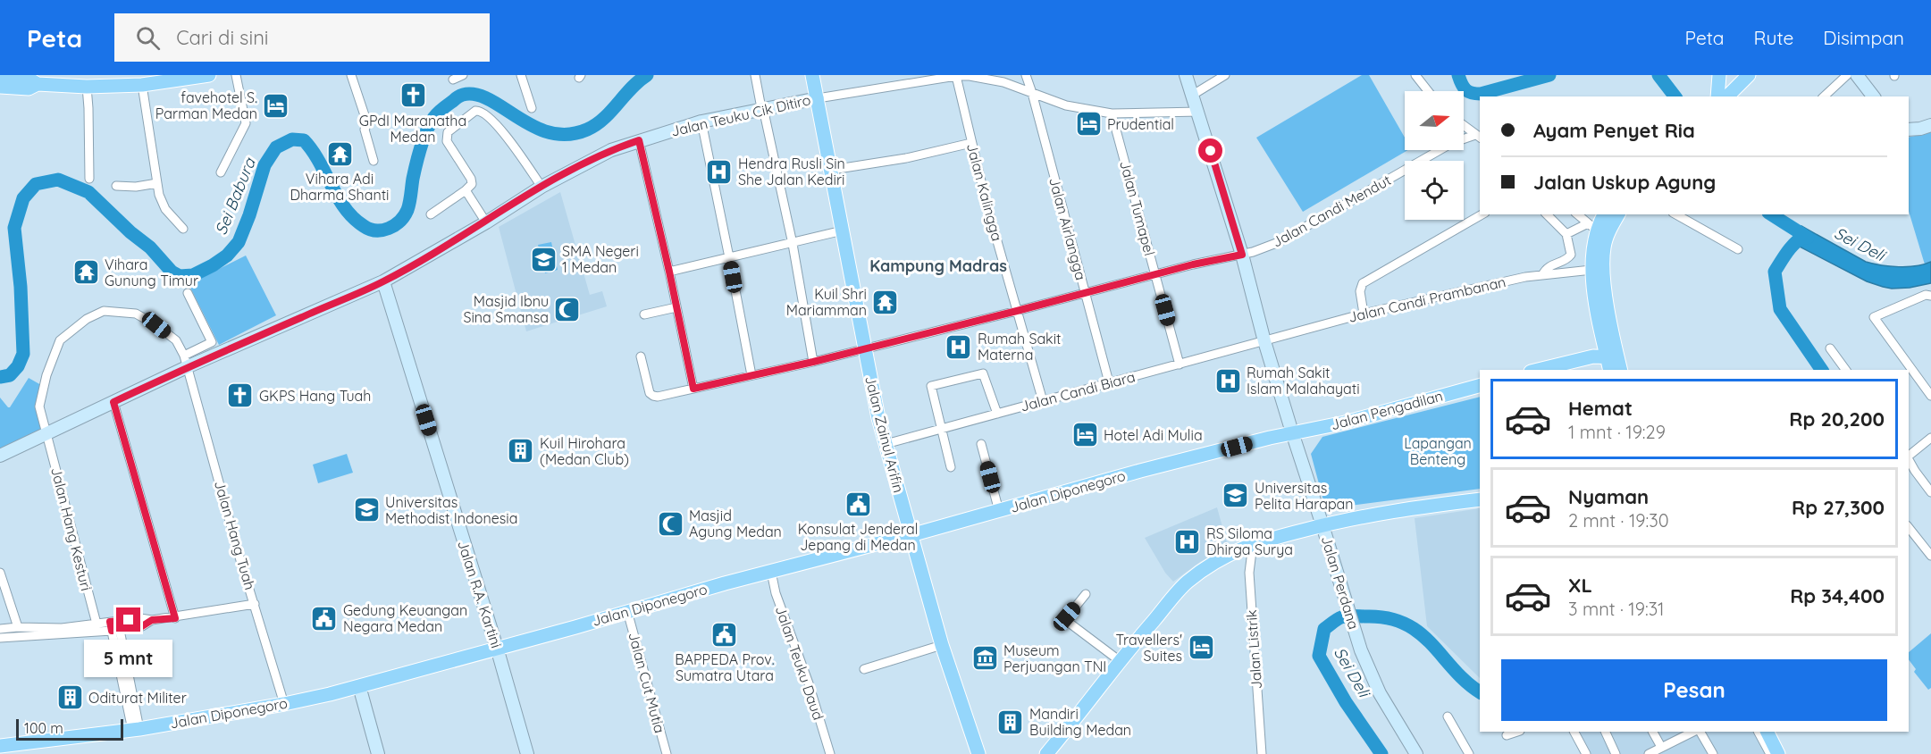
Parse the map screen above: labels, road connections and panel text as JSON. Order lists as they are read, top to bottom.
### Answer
{
  "streets": {
    "main road": ["Jalan Pengadilan", "Jalan Zainul Arifin", "Jalan Diponegoro"],
    "street": [
      "Jalan Teuku Cik Ditiro",
      "Jalan Kalingga",
      "Jalan Tumapel",
      "Jalan Candi Mendut",
      "Jalan Airlangga",
      "Jalan Candi Prambanan",
      "Jalan Candi Biara",
      "Jalan Hang Kesturi",
      "Jalan Hang Tuah",
      "Jalan Perdana",
      "Jalan R.A. Kartini",
      "Jalan Listrik",
      "Jalan Teuku Daud",
      "Jalan Cut Mutia"
    ]
  },
  "crossings": [
    ["Jalan Teuku Cik Ditiro", "Jalan Zainul Arifin"],
    ["Jalan Teuku Cik Ditiro", "Jalan Hang Kesturi"],
    ["Jalan Teuku Cik Ditiro", "Jalan Hang Tuah"],
    ["Jalan Teuku Cik Ditiro", "Jalan R.A. Kartini"],
    ["Jalan Kalingga", "Jalan Candi Mendut"],
    ["Jalan Kalingga", "Jalan Candi Biara"],
    ["Jalan Tumapel", "Jalan Candi Mendut"],
    ["Jalan Tumapel", "Jalan Candi Biara"],
    ["Jalan Candi Mendut", "Jalan Airlangga"],
    ["Jalan Candi Mendut", "Jalan Zainul Arifin"],
    ["Jalan Candi Mendut", "Jalan Perdana"],
    ["Jalan Airlangga", "Jalan Candi Biara"],
    ["Jalan Candi Prambanan", "Jalan Candi Biara"],
    ["Jalan Candi Prambanan", "Jalan Perdana"],
    ["Jalan Candi Biara", "Jalan Zainul Arifin"],
    ["Jalan Candi Biara", "Jalan Perdana"],
    ["Jalan Pengadilan", "Jalan Diponegoro"],
    ["Jalan Pengadilan", "Jalan Perdana"],
    ["Jalan Zainul Arifin", "Jalan Diponegoro"],
    ["Jalan Diponegoro", "Jalan Hang Tuah"],
    ["Jalan Diponegoro", "Jalan Perdana"],
    ["Jalan Diponegoro", "Jalan R.A. Kartini"],
    ["Jalan Diponegoro", "Jalan Teuku Daud"],
    ["Jalan Diponegoro", "Jalan Cut Mutia"],
    ["Jalan Hang Kesturi", "Jalan Hang Tuah"]
  ],
  "districts": ["Kampung Madras"],
  "water": ["Sei Babura", "Sei Deli"],
  "parks": ["Lapangan Benteng"],
  "places": {
    "church": ["GPdI Maranatha Medan", "GKPS Hang Tuah"],
    "hotel": [
      "favehotel S. Parman Medan",
      "Prudential",
      "Hotel Adi Mulia",
      "Travellers' Suites"
    ],
    "temple": ["Vihara Adi Dharma Shanti", "Vihara Gunung Timur", "Kuil Shri Mariamman"],
    "hospital": [
      "Hendra Rusli Sin She Jalan Kediri",
      "Rumah Sakit Materna",
      "Rumah Sakit Islam Malahayati",
      "RS Siloma Dhirga Surya"
    ],
    "school or university": ["SMA Negeri 1 Medan", "Universitas Pelita Harapan", "Universitas Methodist Indonesia"],
    "mosque": ["Masjid Ibnu Sina Smansa", "Masjid Agung Medan"],
    "building": ["Kuil Hirohara (Medan Club)", "Oditurat Militer", "Mandiri Building Medan"],
    "public building": ["Konsulat Jenderal Jepang di Medan", "Gedung Keuangan Negara Medan", "BAPPEDA Prov. Sumatra Utara"],
    "museum": ["Museum Perjuangan TNI"]
  },
  "scale_bar": "100 m",
  "north": "right",
  "page": {
    "header": "Peta",
    "search": "Cari di sini",
    "nav": ["Peta", "Rute", "Disimpan"],
    "banner": ["Ayam Penyet Ria", "Jalan Uskup Agung"],
    "list": [
      {
        "name": "Hemat",
        "note": "1 mnt · 19:29",
        "value": "Rp 20,200"
      },
      {
        "name": "Nyaman",
        "note": "2 mnt · 19:30",
        "value": "Rp 27,300"
      },
      {
        "name": "XL",
        "note": "3 mnt · 19:31",
        "value": "Rp 34,400"
      }
    ],
    "bubble": "5 mnt",
    "buttons": "Pesan",
    "scale": "100 m"
  }
}
